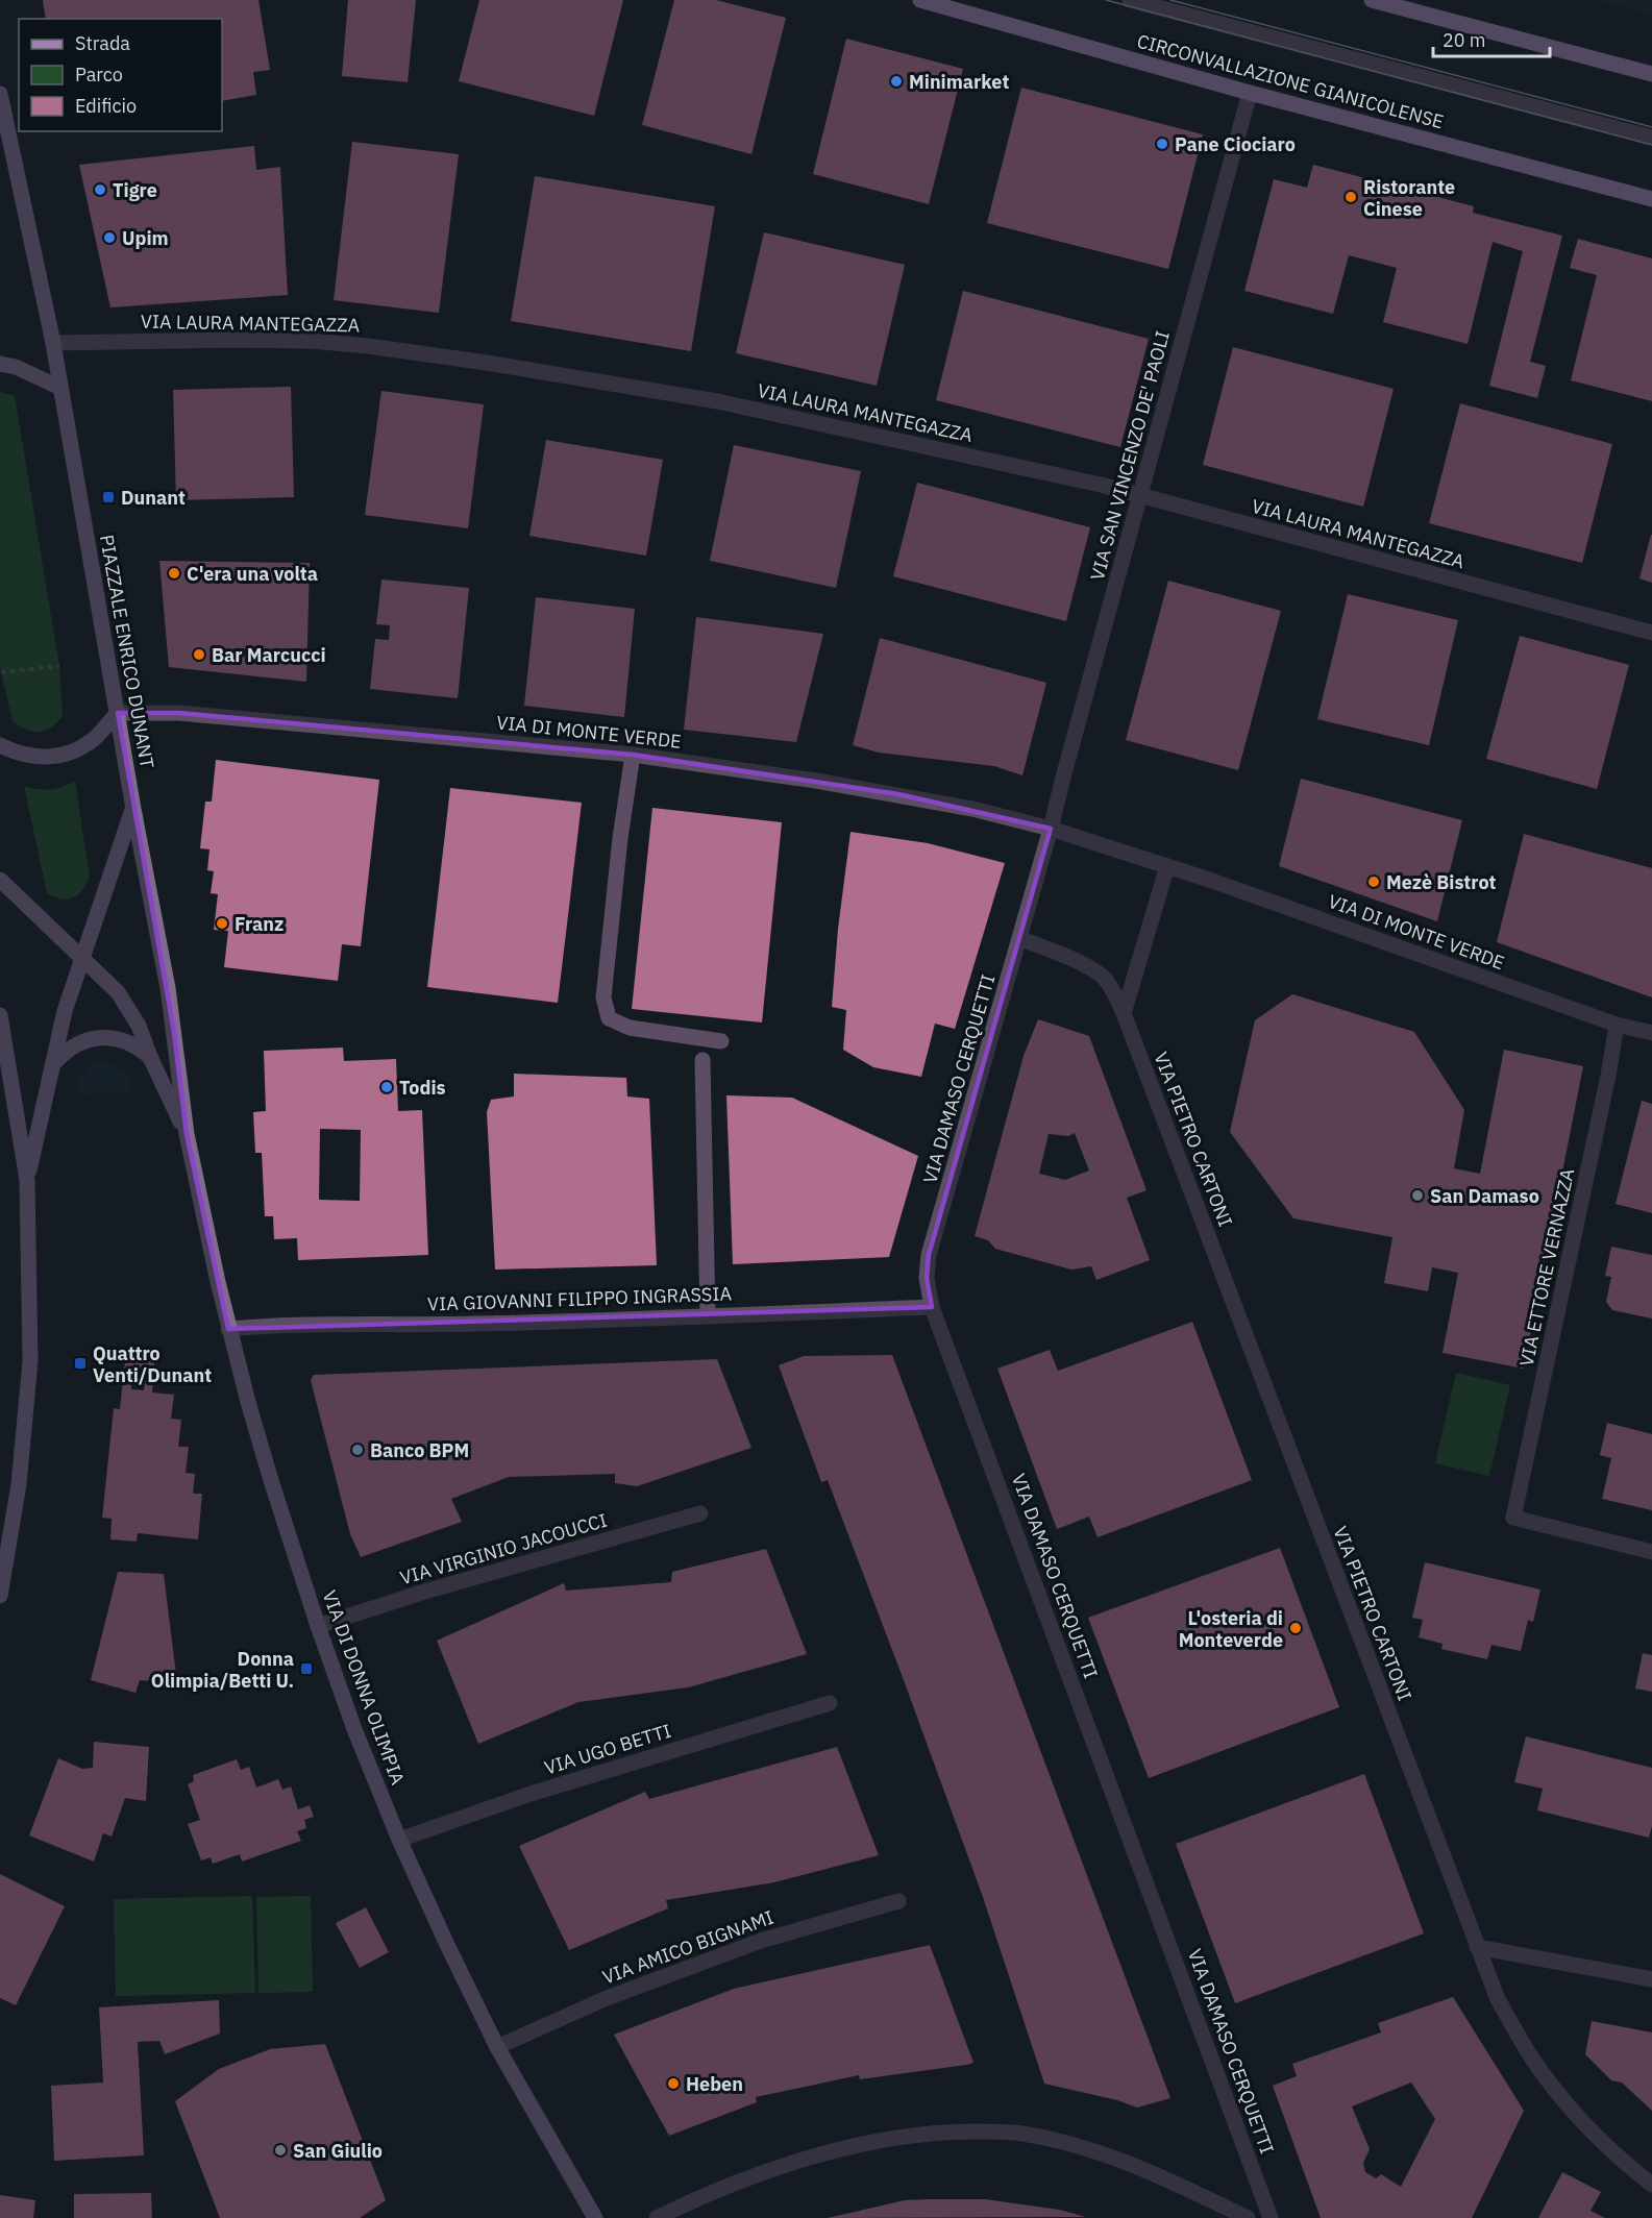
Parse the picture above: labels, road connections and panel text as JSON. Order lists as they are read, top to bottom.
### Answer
{
  "streets": {
    "main road": ["CIRCONVALLAZIONE GIANICOLENSE"],
    "street": [
      "VIA LAURA MANTEGAZZA",
      "VIA SAN VINCENZO DE' PAOLI",
      "PIAZZALE ENRICO DUNANT",
      "VIA DI MONTE VERDE",
      "VIA DAMASO CERQUETTI",
      "VIA PIETRO CARTONI",
      "VIA ETTORE VERNAZZA",
      "VIA GIOVANNI FILIPPO INGRASSIA",
      "VIA VIRGINIO JACOUCCI",
      "VIA DI DONNA OLIMPIA",
      "VIA UGO BETTI",
      "VIA AMICO BIGNAMI"
    ]
  },
  "crossings": [
    ["CIRCONVALLAZIONE GIANICOLENSE", "VIA SAN VINCENZO DE' PAOLI"],
    ["VIA LAURA MANTEGAZZA", "VIA SAN VINCENZO DE' PAOLI"],
    ["VIA LAURA MANTEGAZZA", "PIAZZALE ENRICO DUNANT"],
    ["VIA SAN VINCENZO DE' PAOLI", "VIA DI MONTE VERDE"],
    ["VIA SAN VINCENZO DE' PAOLI", "VIA DAMASO CERQUETTI"],
    ["VIA SAN VINCENZO DE' PAOLI", "VIA PIETRO CARTONI"],
    ["PIAZZALE ENRICO DUNANT", "VIA DI MONTE VERDE"],
    ["PIAZZALE ENRICO DUNANT", "VIA DI DONNA OLIMPIA"],
    ["VIA DI MONTE VERDE", "VIA ETTORE VERNAZZA"],
    ["VIA DAMASO CERQUETTI", "VIA PIETRO CARTONI"],
    ["VIA DAMASO CERQUETTI", "VIA GIOVANNI FILIPPO INGRASSIA"],
    ["VIA GIOVANNI FILIPPO INGRASSIA", "VIA DI DONNA OLIMPIA"],
    ["VIA VIRGINIO JACOUCCI", "VIA DI DONNA OLIMPIA"],
    ["VIA DI DONNA OLIMPIA", "VIA UGO BETTI"],
    ["VIA DI DONNA OLIMPIA", "VIA AMICO BIGNAMI"]
  ],
  "places": {
    "other": [
      "Minimarket",
      "Pane Ciociaro",
      "Tigre",
      "Ristorante Cinese",
      "Upim",
      "C'era una volta",
      "Bar Marcucci",
      "Mezè Bistrot",
      "Franz",
      "Todis",
      "San Damaso",
      "Banco BPM",
      "L'osteria di Monteverde",
      "Heben",
      "San Giulio"
    ],
    "transit": ["Dunant", "Quattro Venti/Dunant", "Donna Olimpia/Betti U."]
  },
  "legend": ["Strada", "Parco", "Edificio"],
  "scale_bar": "20 m"
}
